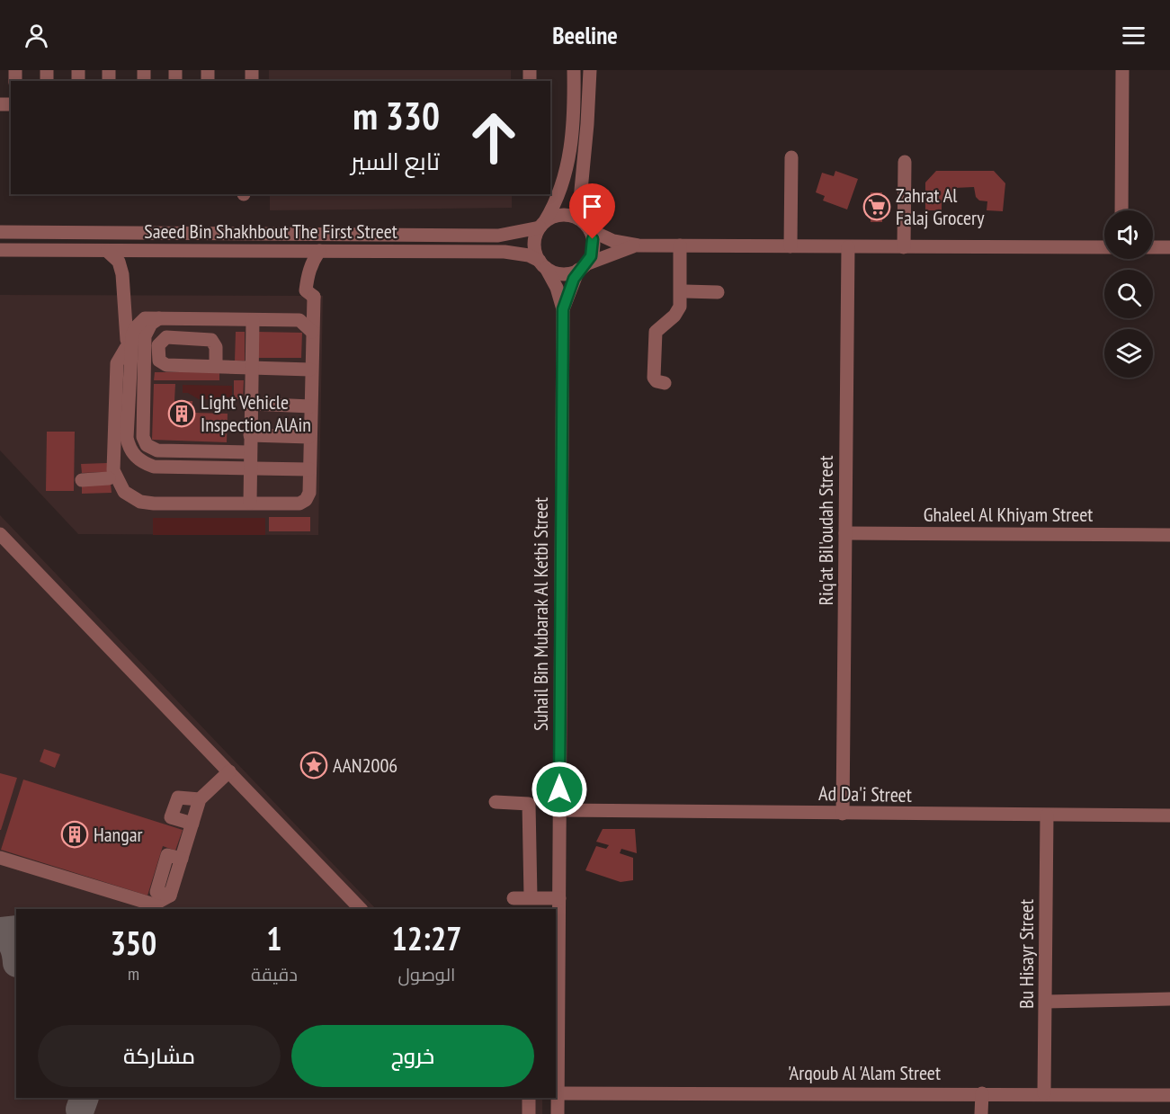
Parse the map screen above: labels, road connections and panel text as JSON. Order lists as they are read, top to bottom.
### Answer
{
  "streets": {
    "street": [
      "Saeed Bin Shakhbout The First Street",
      "Ghaleel Al Khiyam Street",
      "Riq'at Bil'oudah Street",
      "Suhail Bin Mubarak Al Ketbi Street",
      "Ad Da'i Street",
      "Bu Hisayr Street",
      "'Arqoub Al 'Alam Street"
    ]
  },
  "crossings": [
    ["Saeed Bin Shakhbout The First Street", "Suhail Bin Mubarak Al Ketbi Street"],
    ["Ghaleel Al Khiyam Street", "Riq'at Bil'oudah Street"],
    ["Riq'at Bil'oudah Street", "Ad Da'i Street"],
    ["Suhail Bin Mubarak Al Ketbi Street", "Ad Da'i Street"],
    ["Suhail Bin Mubarak Al Ketbi Street", "'Arqoub Al 'Alam Street"],
    ["Ad Da'i Street", "Bu Hisayr Street"],
    ["Bu Hisayr Street", "'Arqoub Al 'Alam Street"]
  ],
  "places": {
    "supermarket": ["Zahrat Al Falaj Grocery"],
    "building": ["Light Vehicle Inspection AlAin", "Hangar"],
    "place": ["AAN2006"]
  },
  "page": {
    "header": "Beeline",
    "turn": ["330 m", "تابع السير"],
    "eta": [
      "12:27",
      "الوصول",
      "1",
      "دقيقة",
      "350",
      "m"
    ],
    "buttons": ["خروج", "مشاركة"]
  }
}
